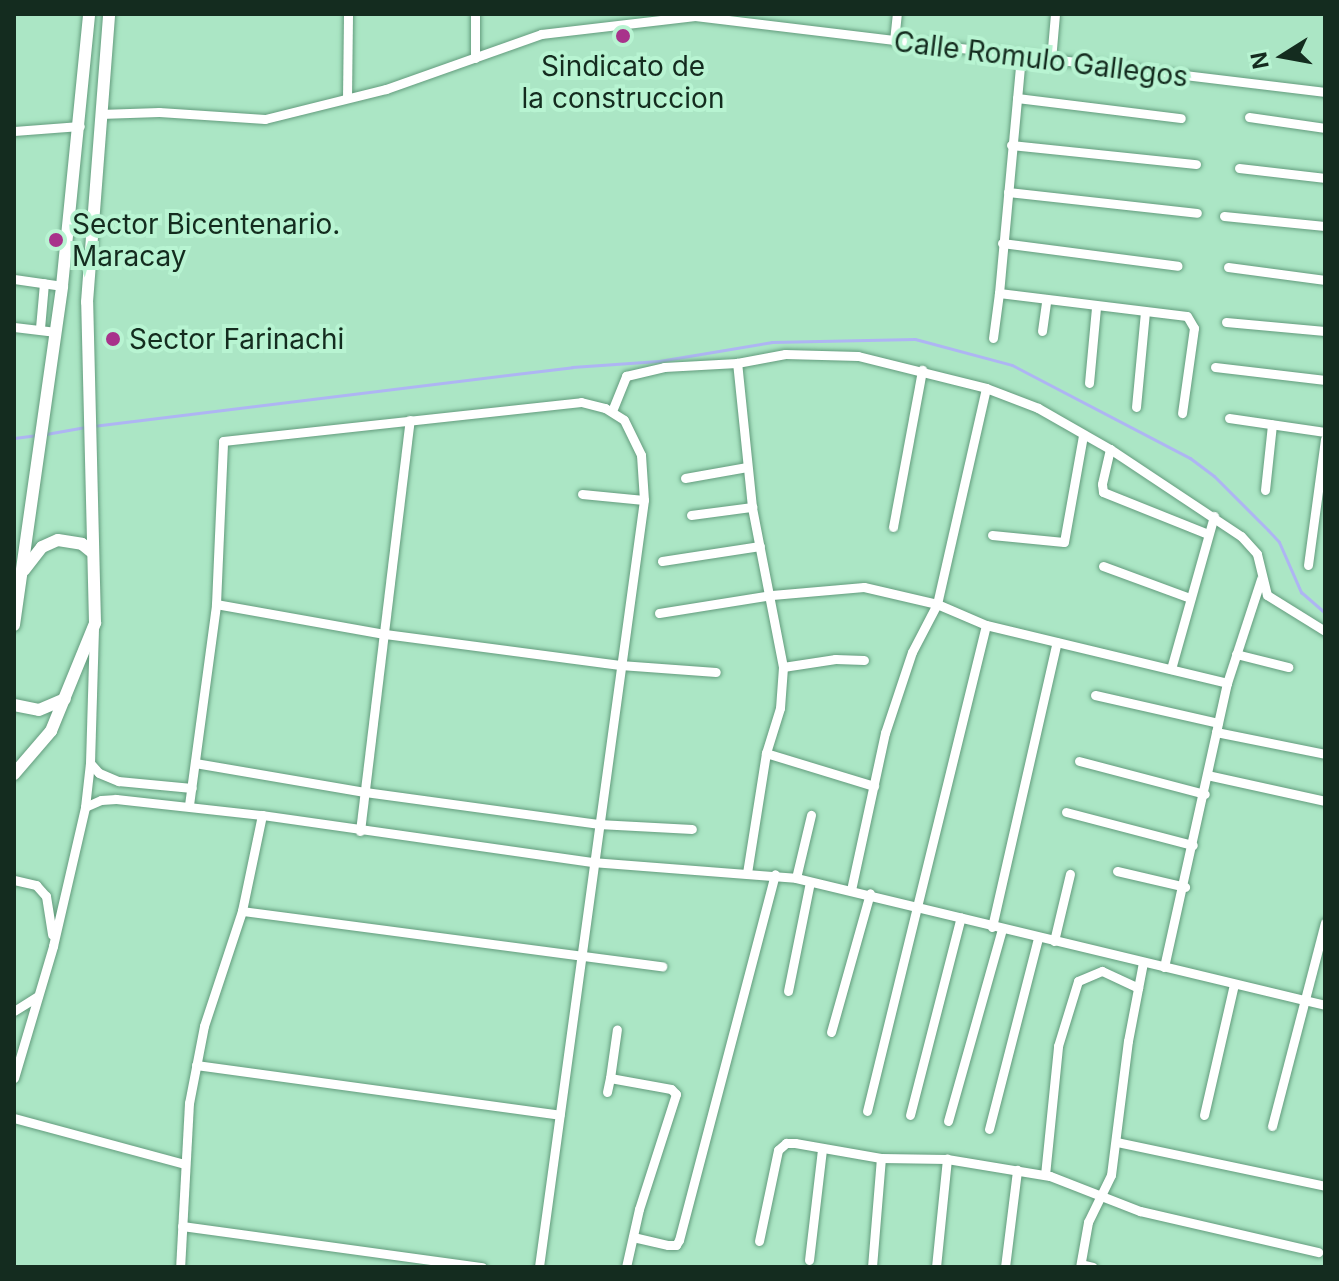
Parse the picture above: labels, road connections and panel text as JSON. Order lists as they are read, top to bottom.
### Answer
{
  "streets": {
    "street": ["Calle Romulo Gallegos"]
  },
  "places": ["Sindicato de la construccion", "Sector Bicentenario. Maracay", "Sector Farinachi"],
  "north": "left"
}
